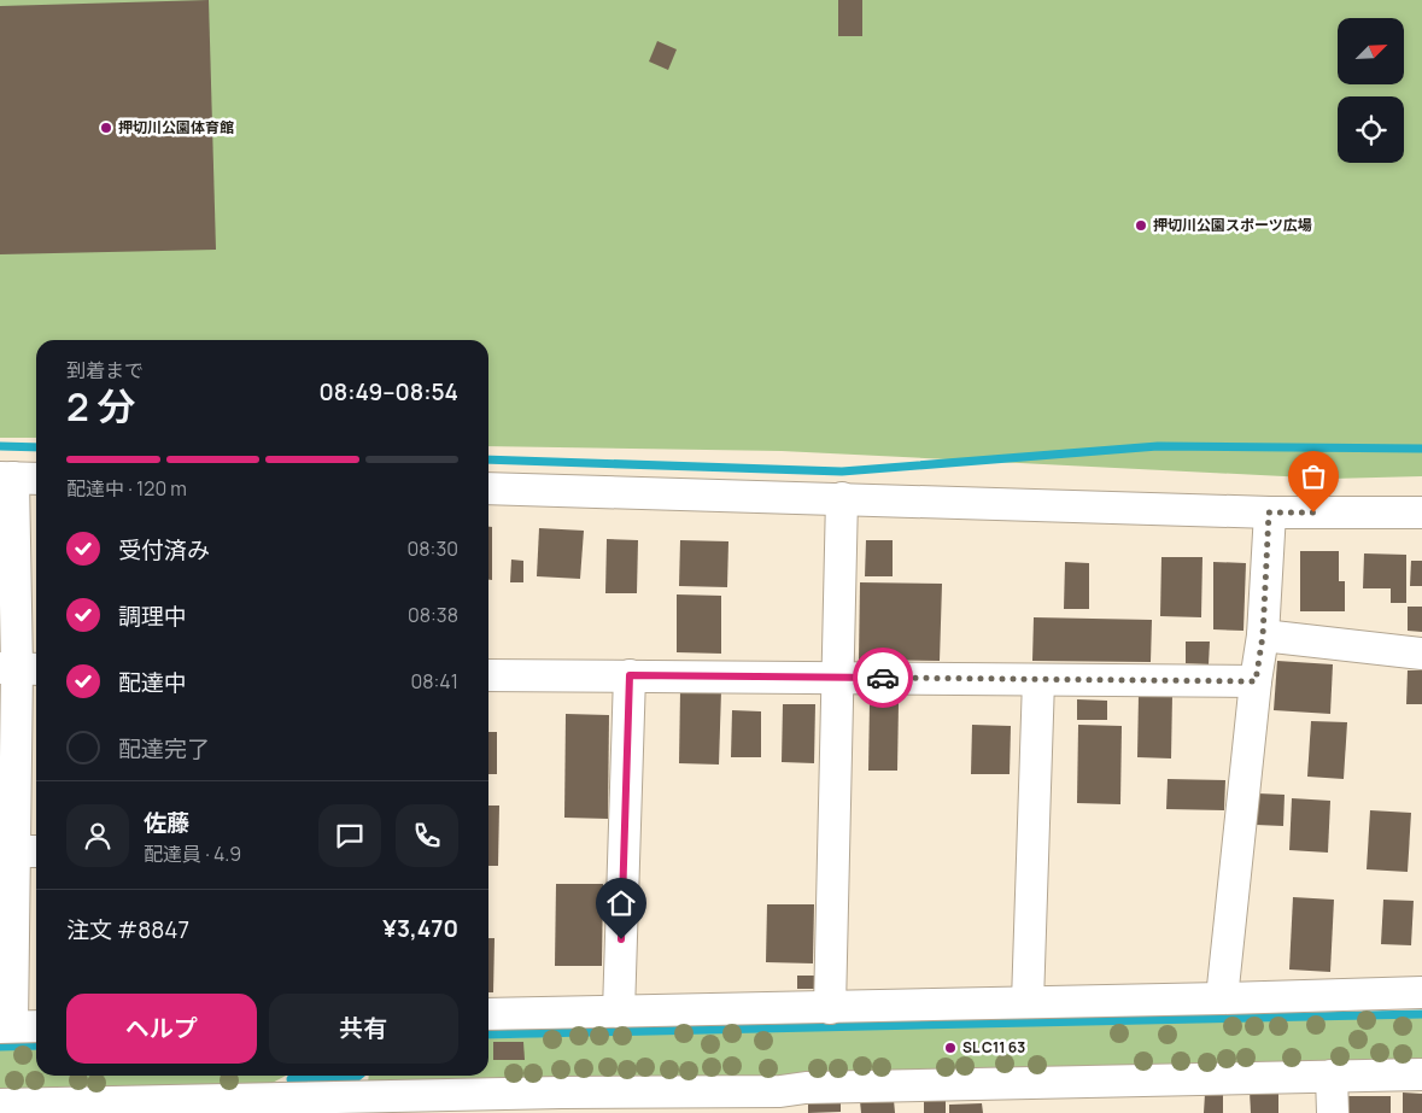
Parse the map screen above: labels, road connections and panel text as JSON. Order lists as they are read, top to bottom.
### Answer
{
  "places": ["押切川公園体育館", "押切川公園スポーツ広場", "SL C11 63"],
  "north": "top right",
  "page": {
    "heading": ["2 分", "到着まで", "08:49–08:54"],
    "panel": [
      "佐藤",
      "配達員 · 4.9",
      "注文 #8847",
      "¥3,470"
    ],
    "bar": "配達中 · 120 m",
    "list": [
      ["受付済み", "08:30"],
      ["調理中", "08:38"],
      ["配達中", "08:41"],
      "配達完了"
    ],
    "buttons": ["ヘルプ", "共有"]
  }
}
